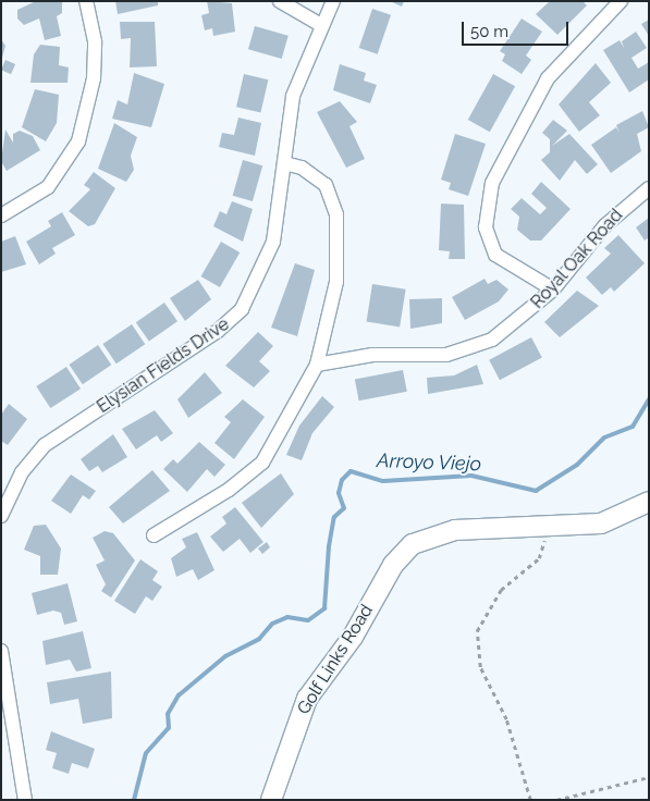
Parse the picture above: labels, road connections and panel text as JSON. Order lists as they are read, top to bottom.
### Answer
{
  "streets": {
    "main road": ["Golf Links Road"],
    "street": ["Royal Oak Road", "Elysian Fields Drive"]
  },
  "water": ["Arroyo Viejo"],
  "scale_bar": "50 m"
}
